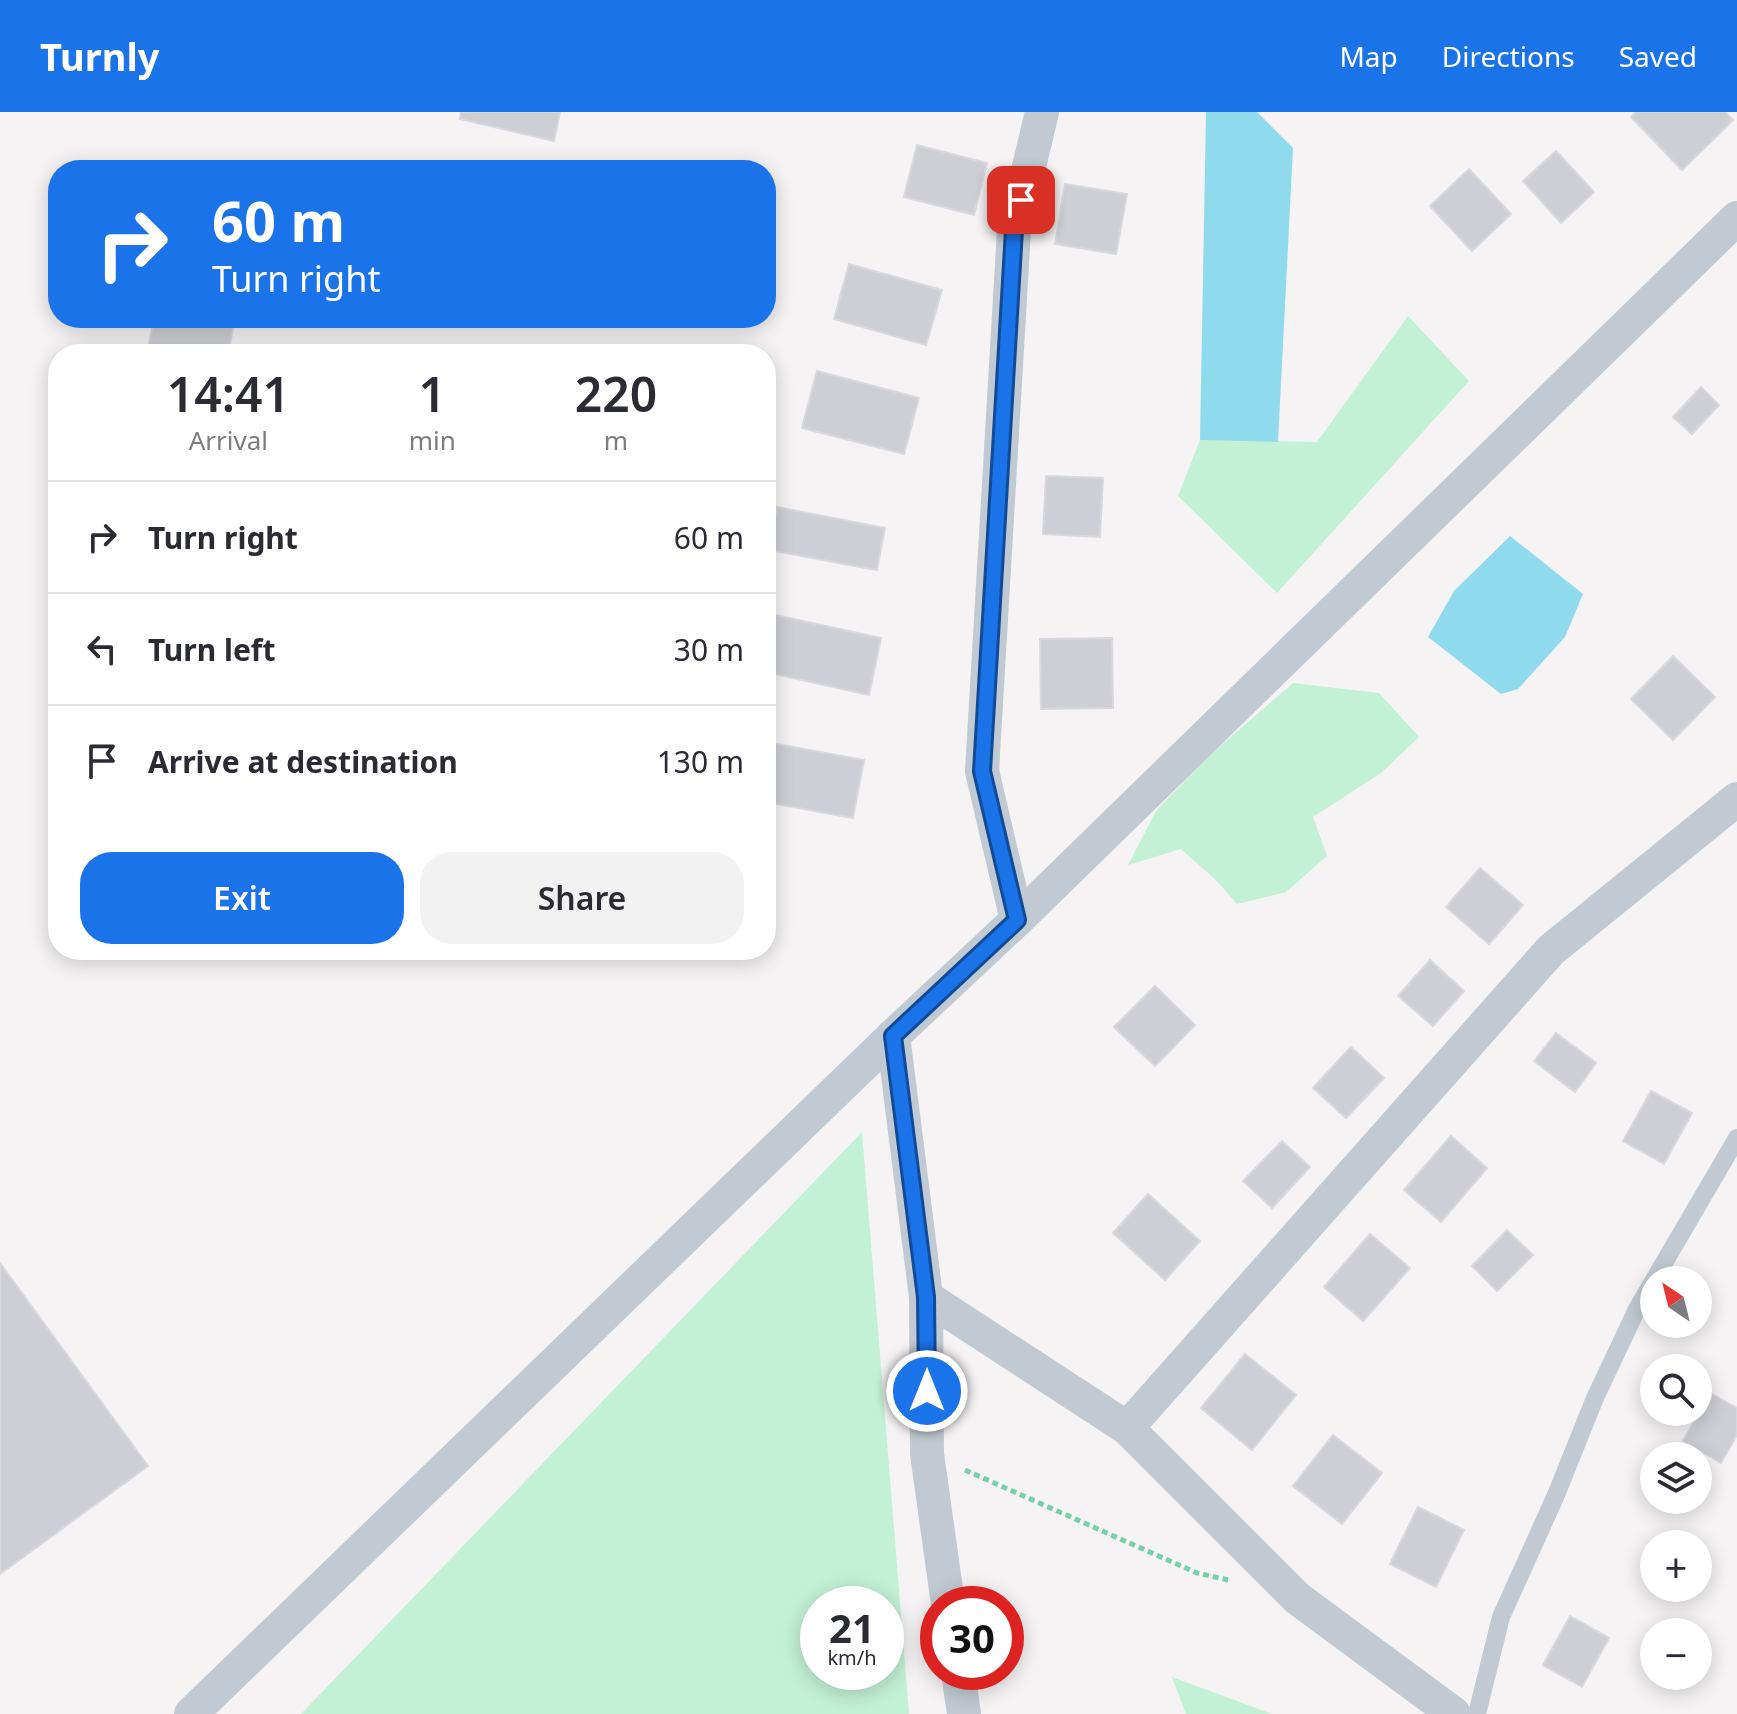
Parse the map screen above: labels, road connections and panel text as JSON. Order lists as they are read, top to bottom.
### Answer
{
  "north": "top left",
  "page": {
    "header": "Turnly",
    "nav": ["Map", "Directions", "Saved"],
    "turn": ["60 m", "Turn right"],
    "eta": [
      "14:41",
      "Arrival",
      "1",
      "min",
      "220",
      "m"
    ],
    "list": [
      {
        "name": "Turn right",
        "value": "60 m"
      },
      {
        "name": "Turn left",
        "value": "30 m"
      },
      {
        "name": "Arrive at destination",
        "value": "130 m"
      }
    ],
    "buttons": ["Exit", "Share"],
    "map_buttons": ["+", "−"],
    "speed": "21 km/h",
    "limit": "30"
  }
}
